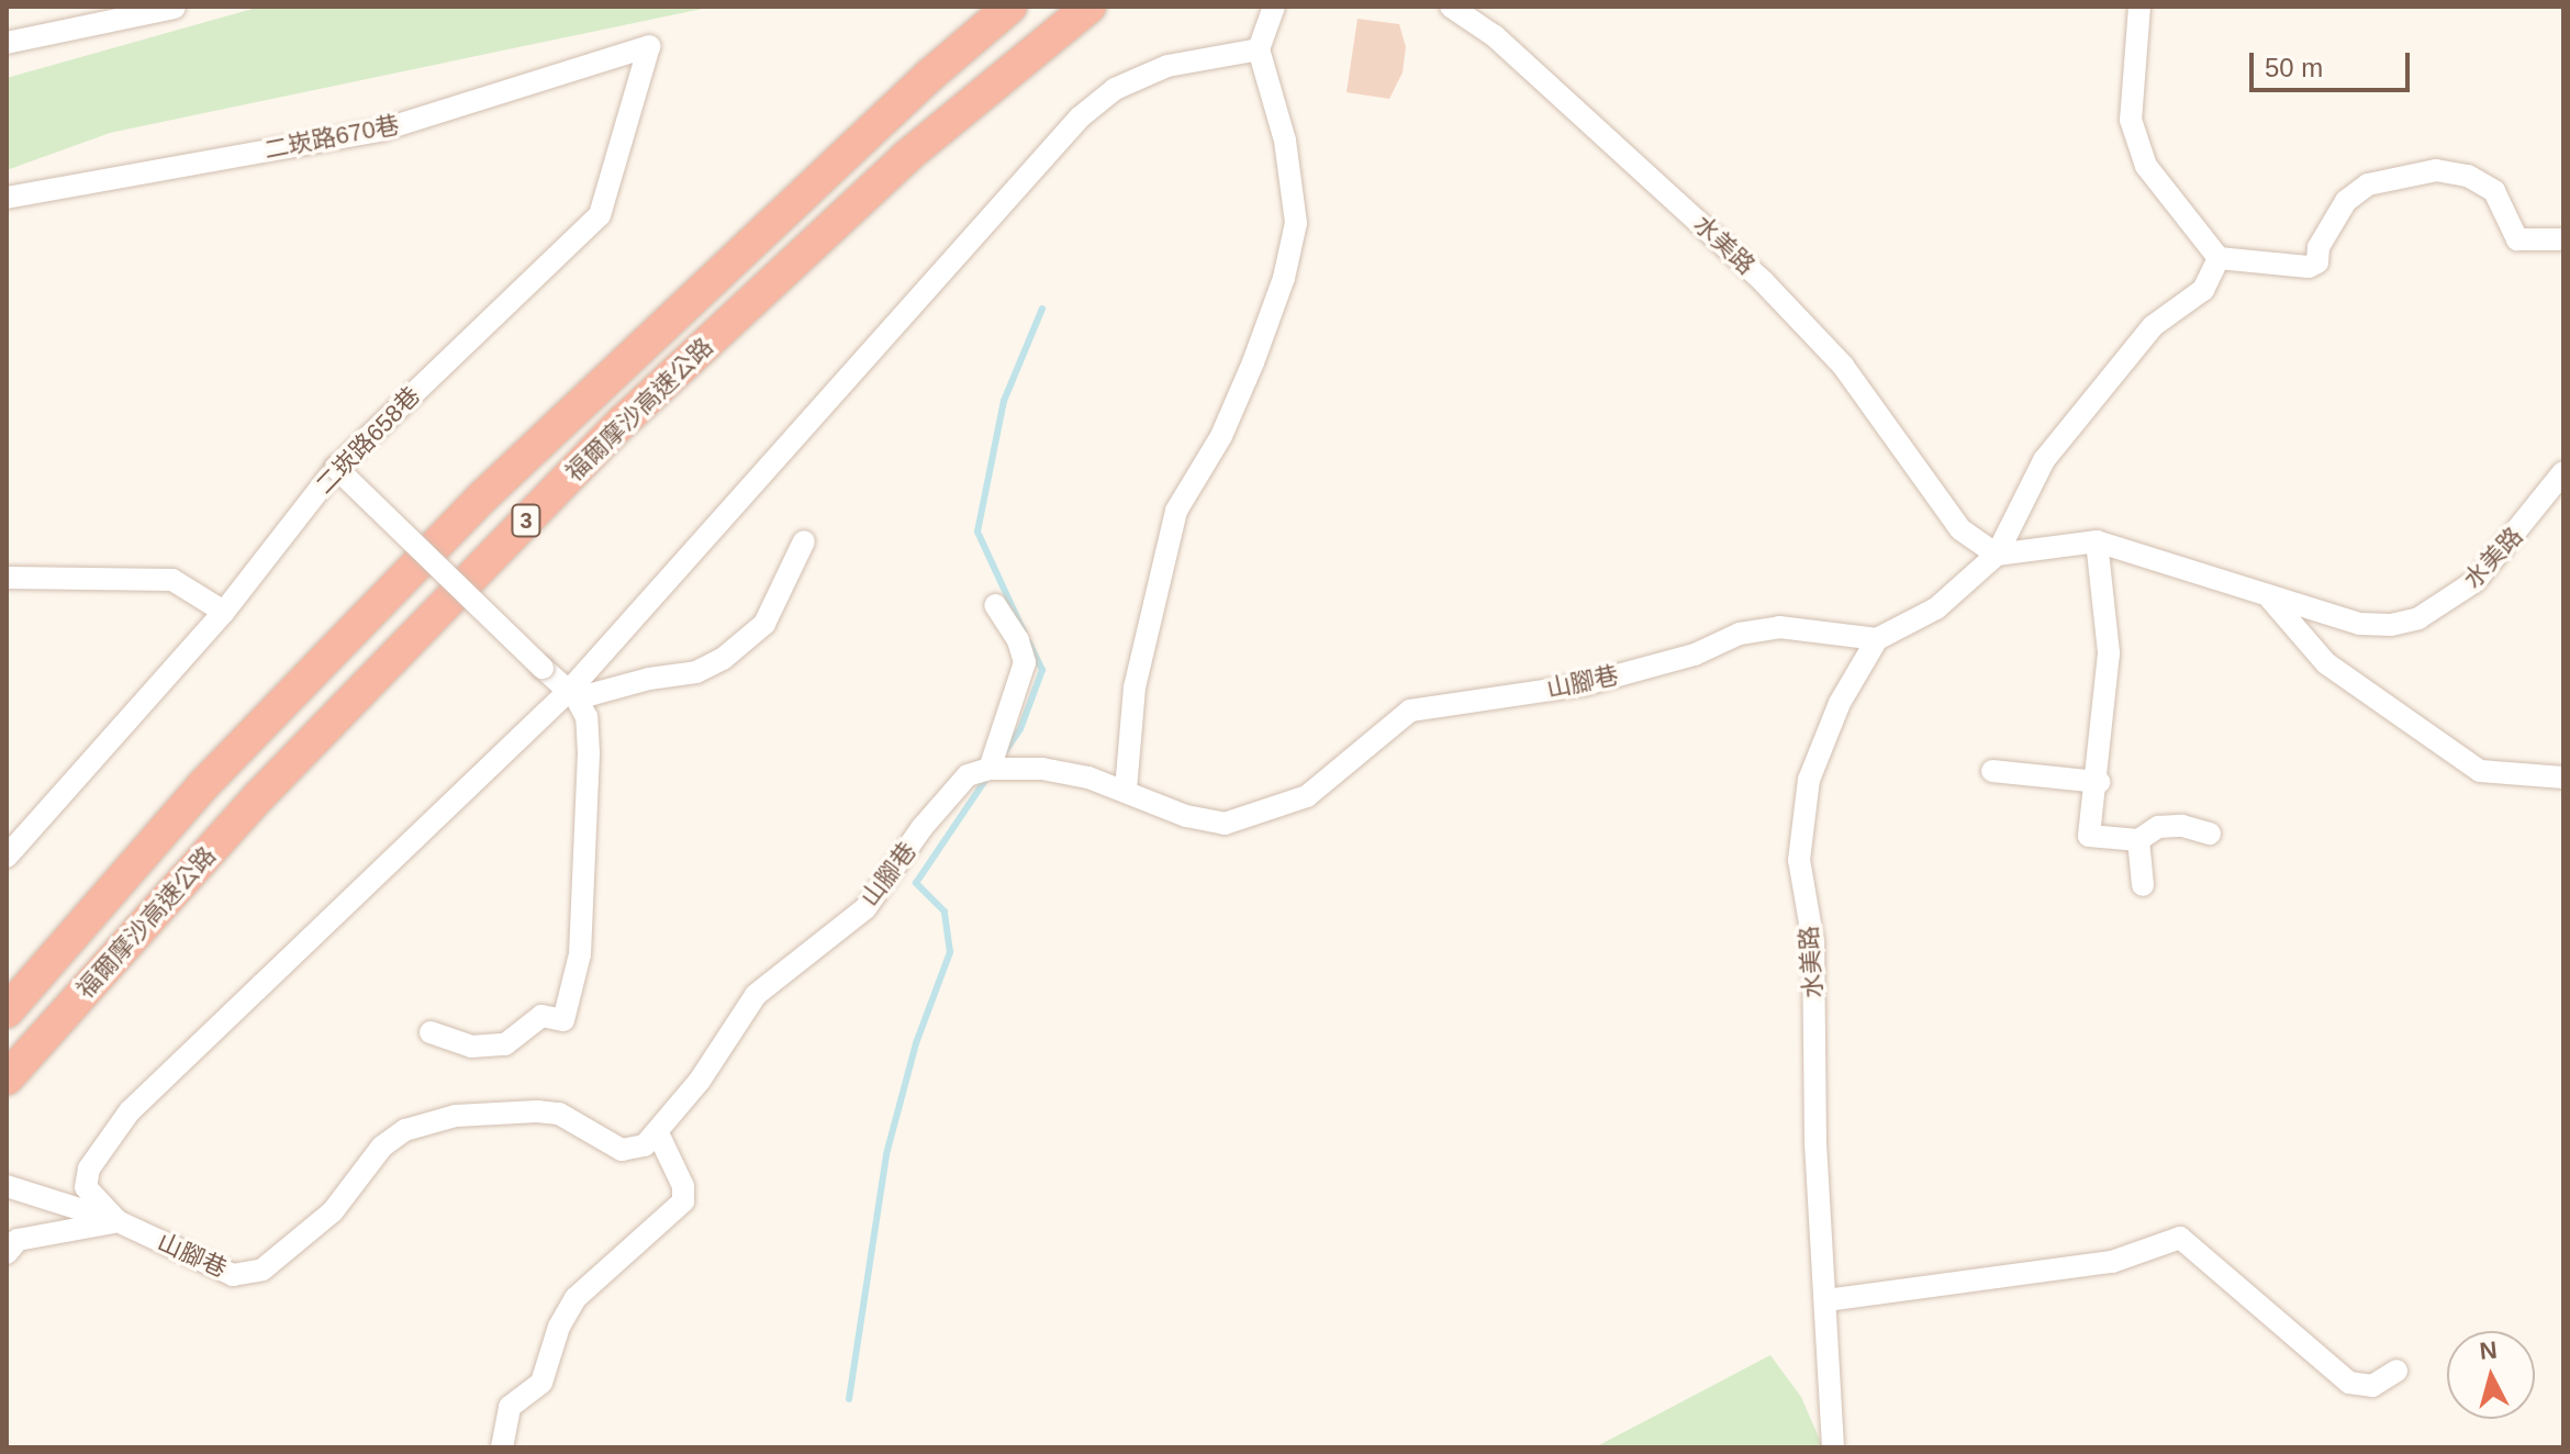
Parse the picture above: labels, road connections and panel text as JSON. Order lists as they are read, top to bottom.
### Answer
{
  "streets": {
    "highway": ["福爾摩沙高速公路", "3"],
    "street": [
      "二崁路670巷",
      "水美路",
      "二崁路658巷",
      "山腳巷"
    ]
  },
  "crossings": [
    ["二崁路670巷", "二崁路658巷"],
    ["水美路", "山腳巷"]
  ],
  "scale_bar": "50 m",
  "north": "top"
}
